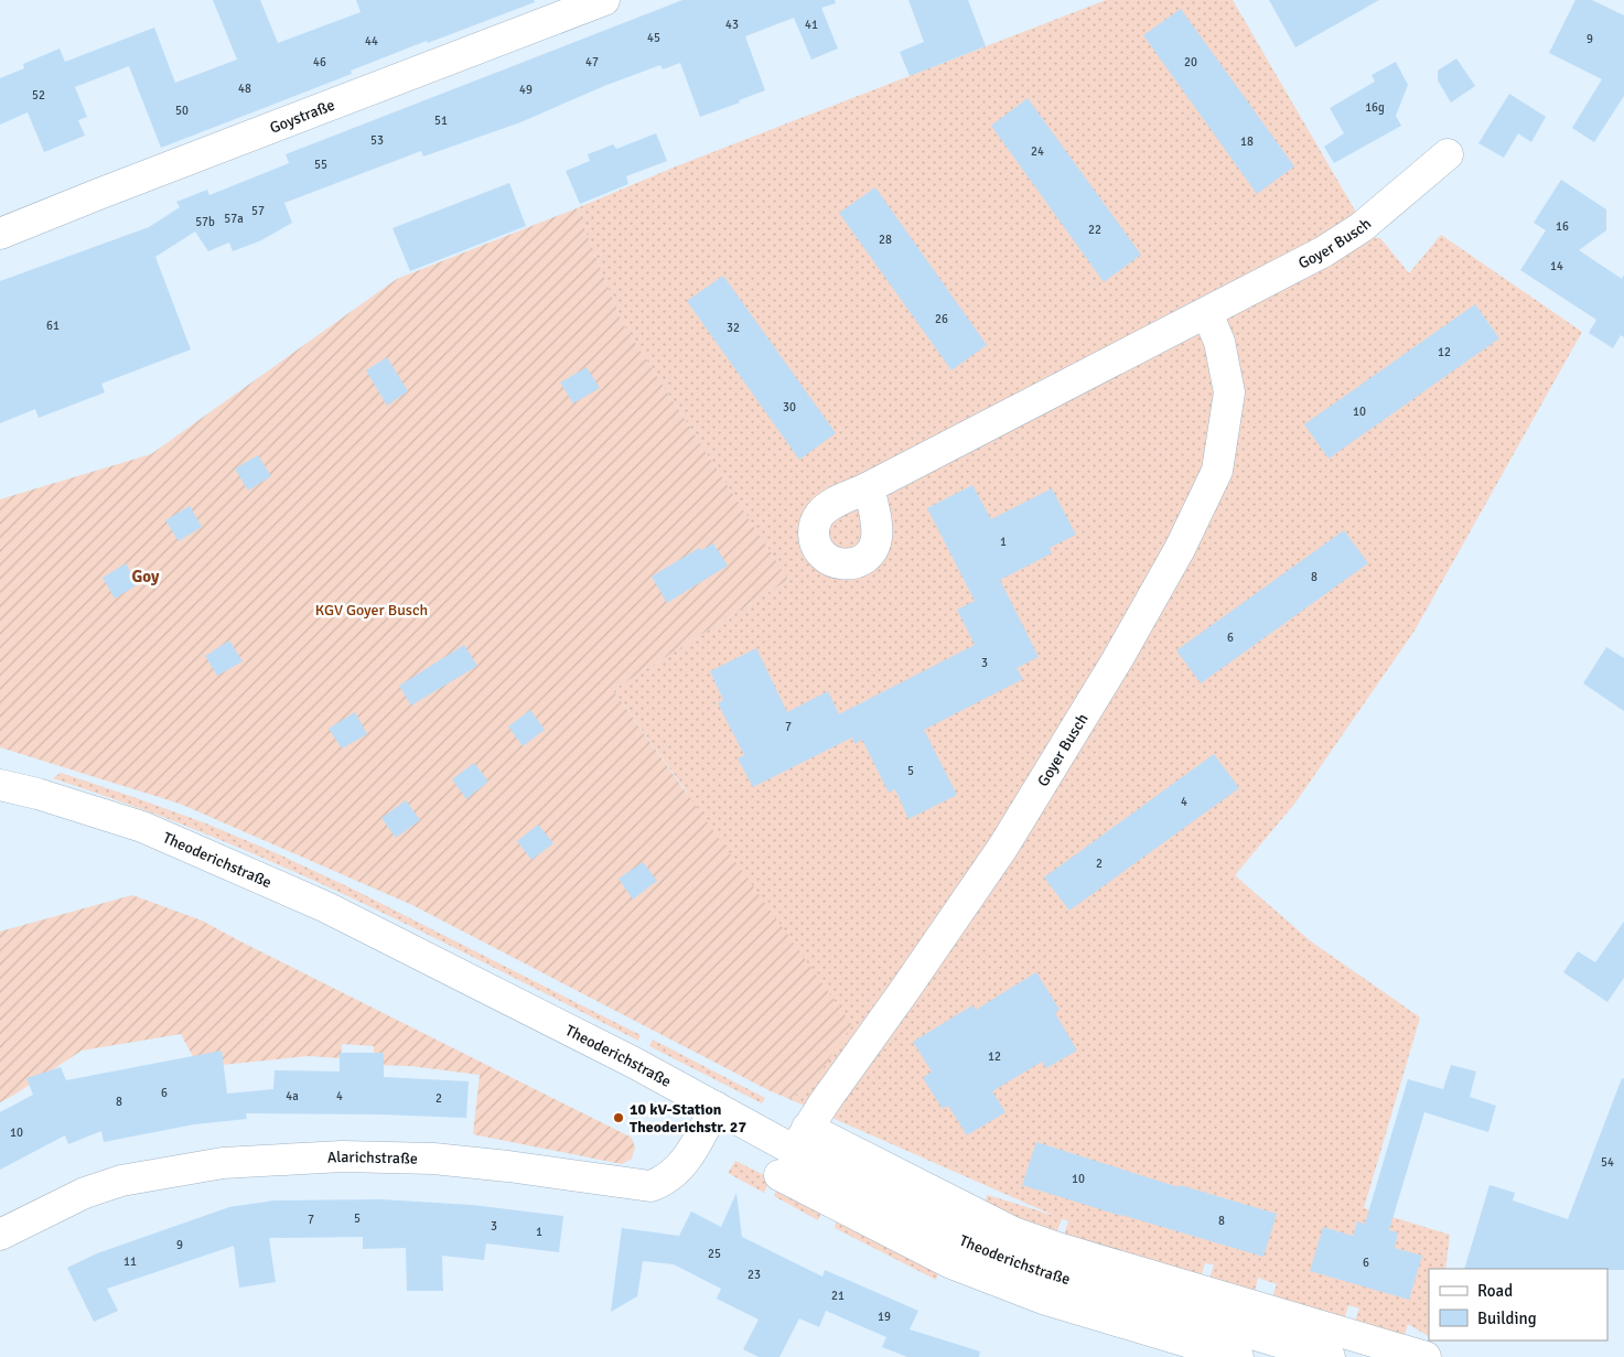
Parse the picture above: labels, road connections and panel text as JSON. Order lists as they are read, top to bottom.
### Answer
{
  "streets": {
    "street": [
      "Goystraße",
      "Goyer Busch",
      "Theoderichstraße",
      "Alarichstraße"
    ]
  },
  "crossings": [
    ["Goyer Busch", "Theoderichstraße"],
    ["Theoderichstraße", "Alarichstraße"]
  ],
  "districts": ["Goy"],
  "parks": ["KGV Goyer Busch"],
  "places": ["10 kV-Station Theoderichstr. 27"],
  "house_numbers": [
    "43",
    "41",
    "45",
    "9",
    "44",
    "46",
    "47",
    "20",
    "48",
    "49",
    "52",
    "16g",
    "50",
    "51",
    "53",
    "18",
    "24",
    "55",
    "57",
    "57a",
    "57b",
    "16",
    "22",
    "28",
    "14",
    "26",
    "61",
    "32",
    "12",
    "30",
    "10",
    "1",
    "8",
    "6",
    "3",
    "7",
    "5",
    "4",
    "2",
    "12",
    "6",
    "4a",
    "4",
    "2",
    "8",
    "10",
    "54",
    "10",
    "5",
    "7",
    "8",
    "3",
    "1",
    "9",
    "25",
    "11",
    "6",
    "23",
    "21",
    "19"
  ],
  "legend": ["Road", "Building"]
}
